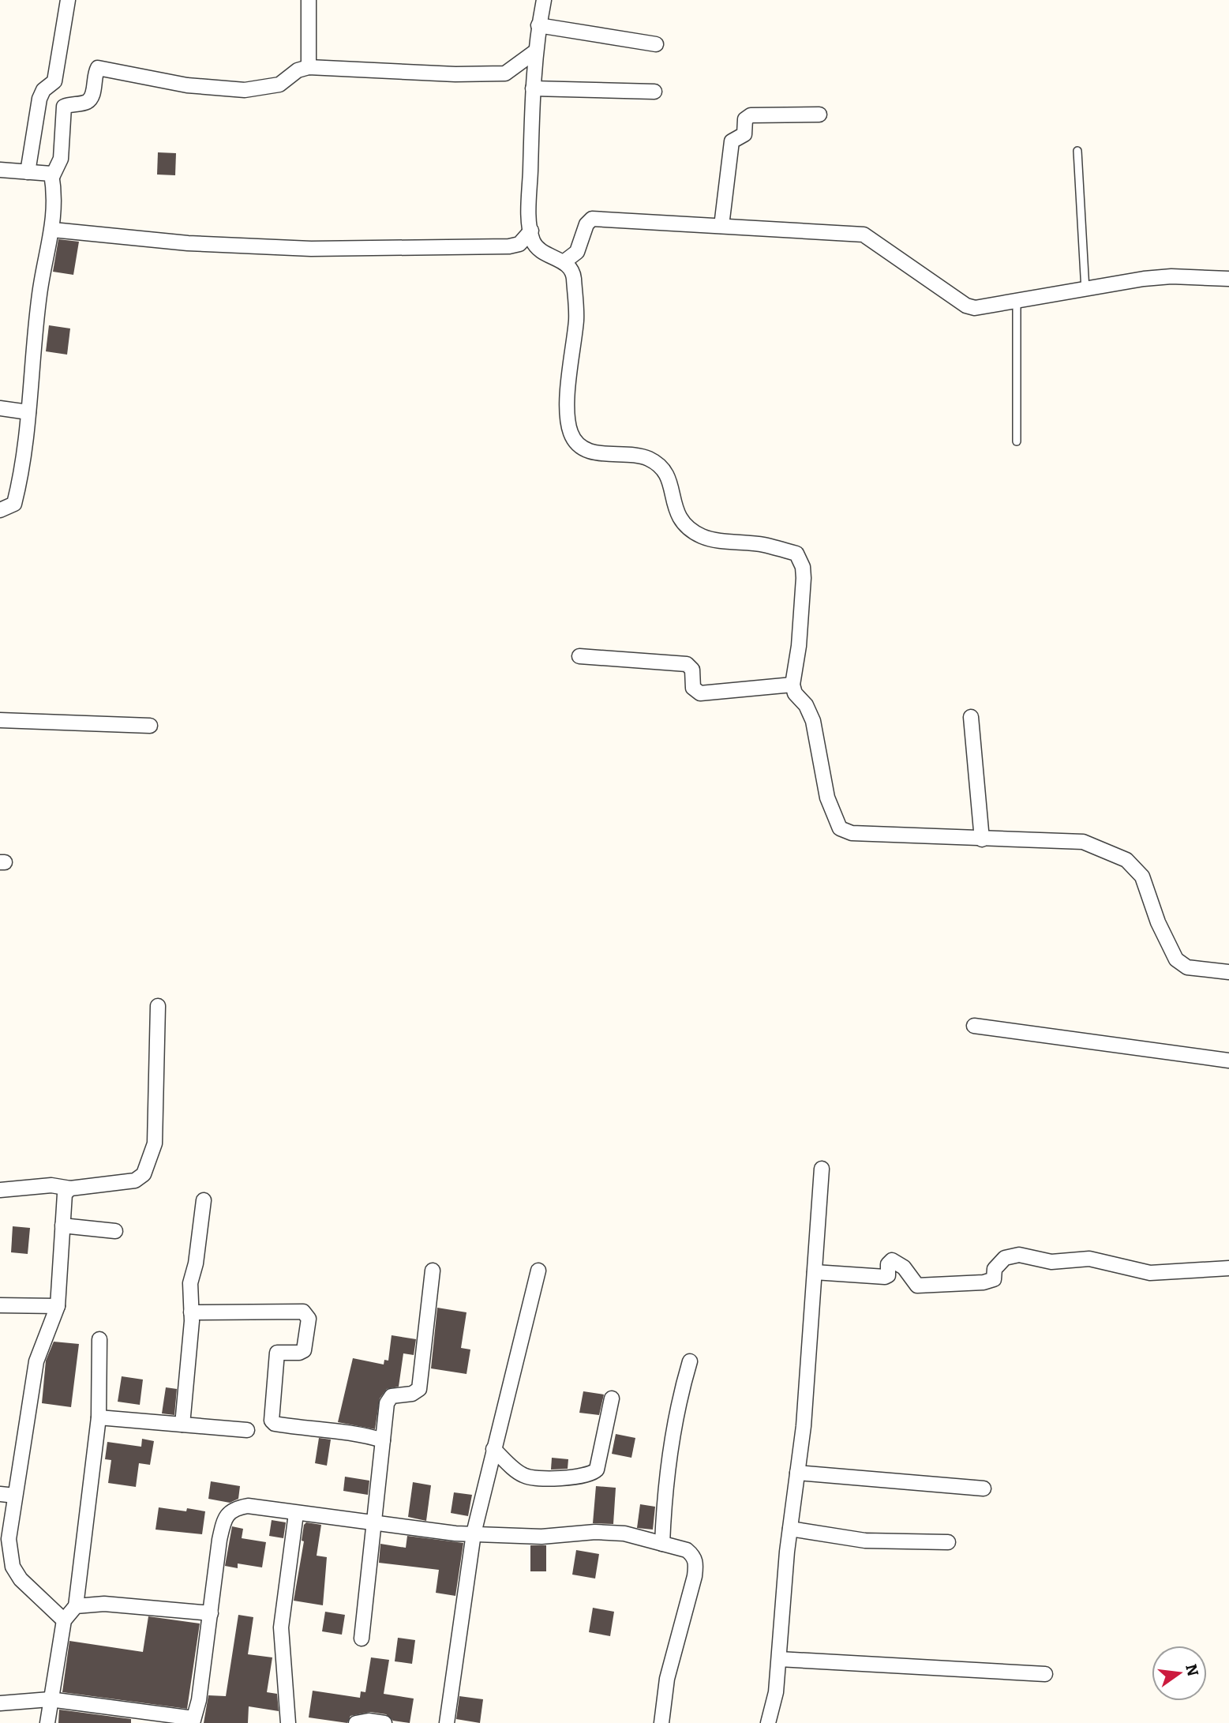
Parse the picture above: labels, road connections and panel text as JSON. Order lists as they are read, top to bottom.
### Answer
{
  "north": "right"
}
